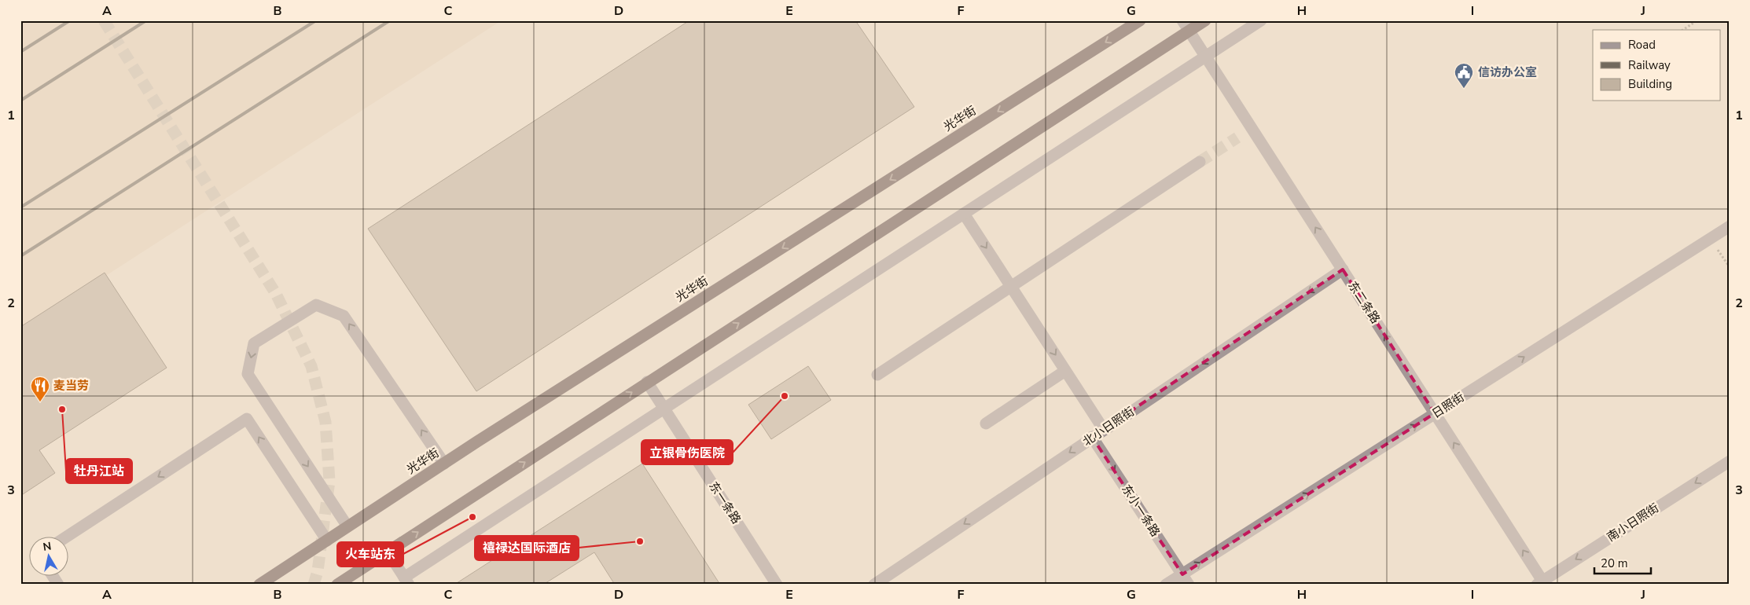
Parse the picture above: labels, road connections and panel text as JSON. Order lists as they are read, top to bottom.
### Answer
{
  "streets": {
    "highway": ["光华街"],
    "street": [
      "东二条路",
      "日照街",
      "北小日照街",
      "东一条路",
      "东小一条路",
      "南小日照街"
    ]
  },
  "crossings": [
    ["东二条路", "日照街"],
    ["东二条路", "北小日照街"],
    ["东二条路", "南小日照街"],
    ["日照街", "东小一条路"],
    ["北小日照街", "东小一条路"]
  ],
  "one_way": [
    "东二条路",
    "日照街",
    "北小日照街",
    "东小一条路",
    "南小日照街"
  ],
  "places": {
    "public building": ["信访办公室"],
    "other": [
      "立银骨伤医院",
      "牡丹江站",
      "火车站东",
      "禧禄达国际酒店"
    ],
    "restaurant": ["麦当劳"]
  },
  "legend": ["Road", "Railway", "Building"],
  "scale_bar": "20 m",
  "north": "top",
  "grid": {
    "columns": [
      "A",
      "B",
      "C",
      "D",
      "E",
      "F",
      "G",
      "H",
      "I",
      "J"
    ],
    "rows": ["1", "2", "3"]
  }
}
